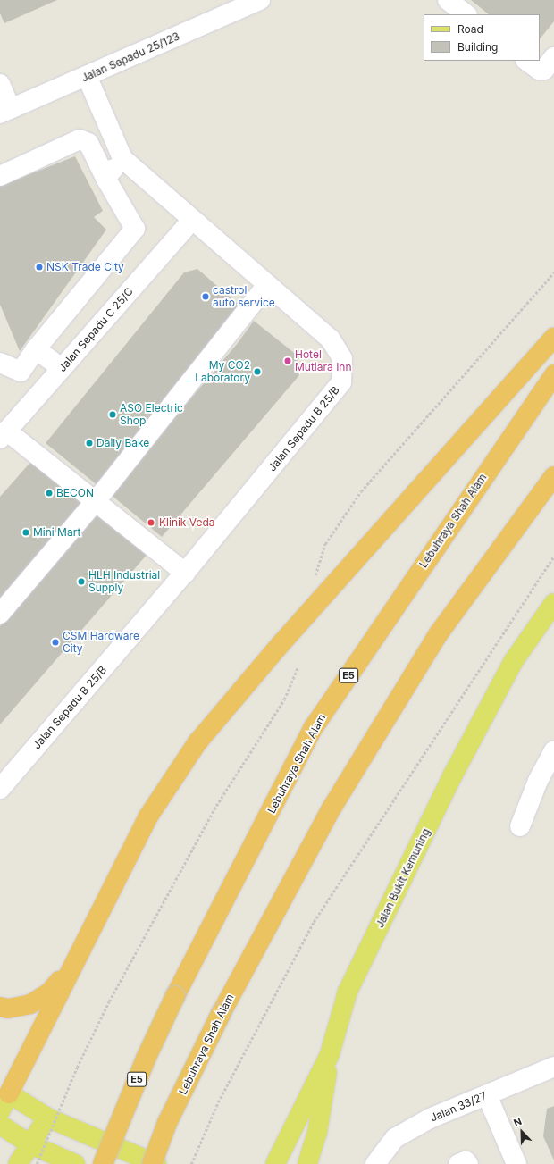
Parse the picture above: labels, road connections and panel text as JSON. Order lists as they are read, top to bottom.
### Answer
{
  "streets": {
    "highway": ["Lebuhraya Shah Alam", "E5"],
    "main road": ["Jalan Bukit Kemuning"],
    "street": [
      "Jalan Sepadu 25/123",
      "Jalan Sepadu C 25/C",
      "Jalan Sepadu B 25/B",
      "Jalan 33/27"
    ]
  },
  "crossings": [
    ["Jalan Sepadu 25/123", "Jalan Sepadu B 25/B"],
    ["Jalan Sepadu C 25/C", "Jalan Sepadu B 25/B"]
  ],
  "places": [
    "NSK Trade City",
    "castrol auto service",
    "Hotel Mutiara Inn",
    "My CO2 Laboratory",
    "ASO Electric Shop",
    "Daily Bake",
    "BECON",
    "Klinik Veda",
    "Mini Mart",
    "HLH Industrial Supply",
    "CSM Hardware City"
  ],
  "legend": ["Road", "Building"],
  "north": "top left"
}
